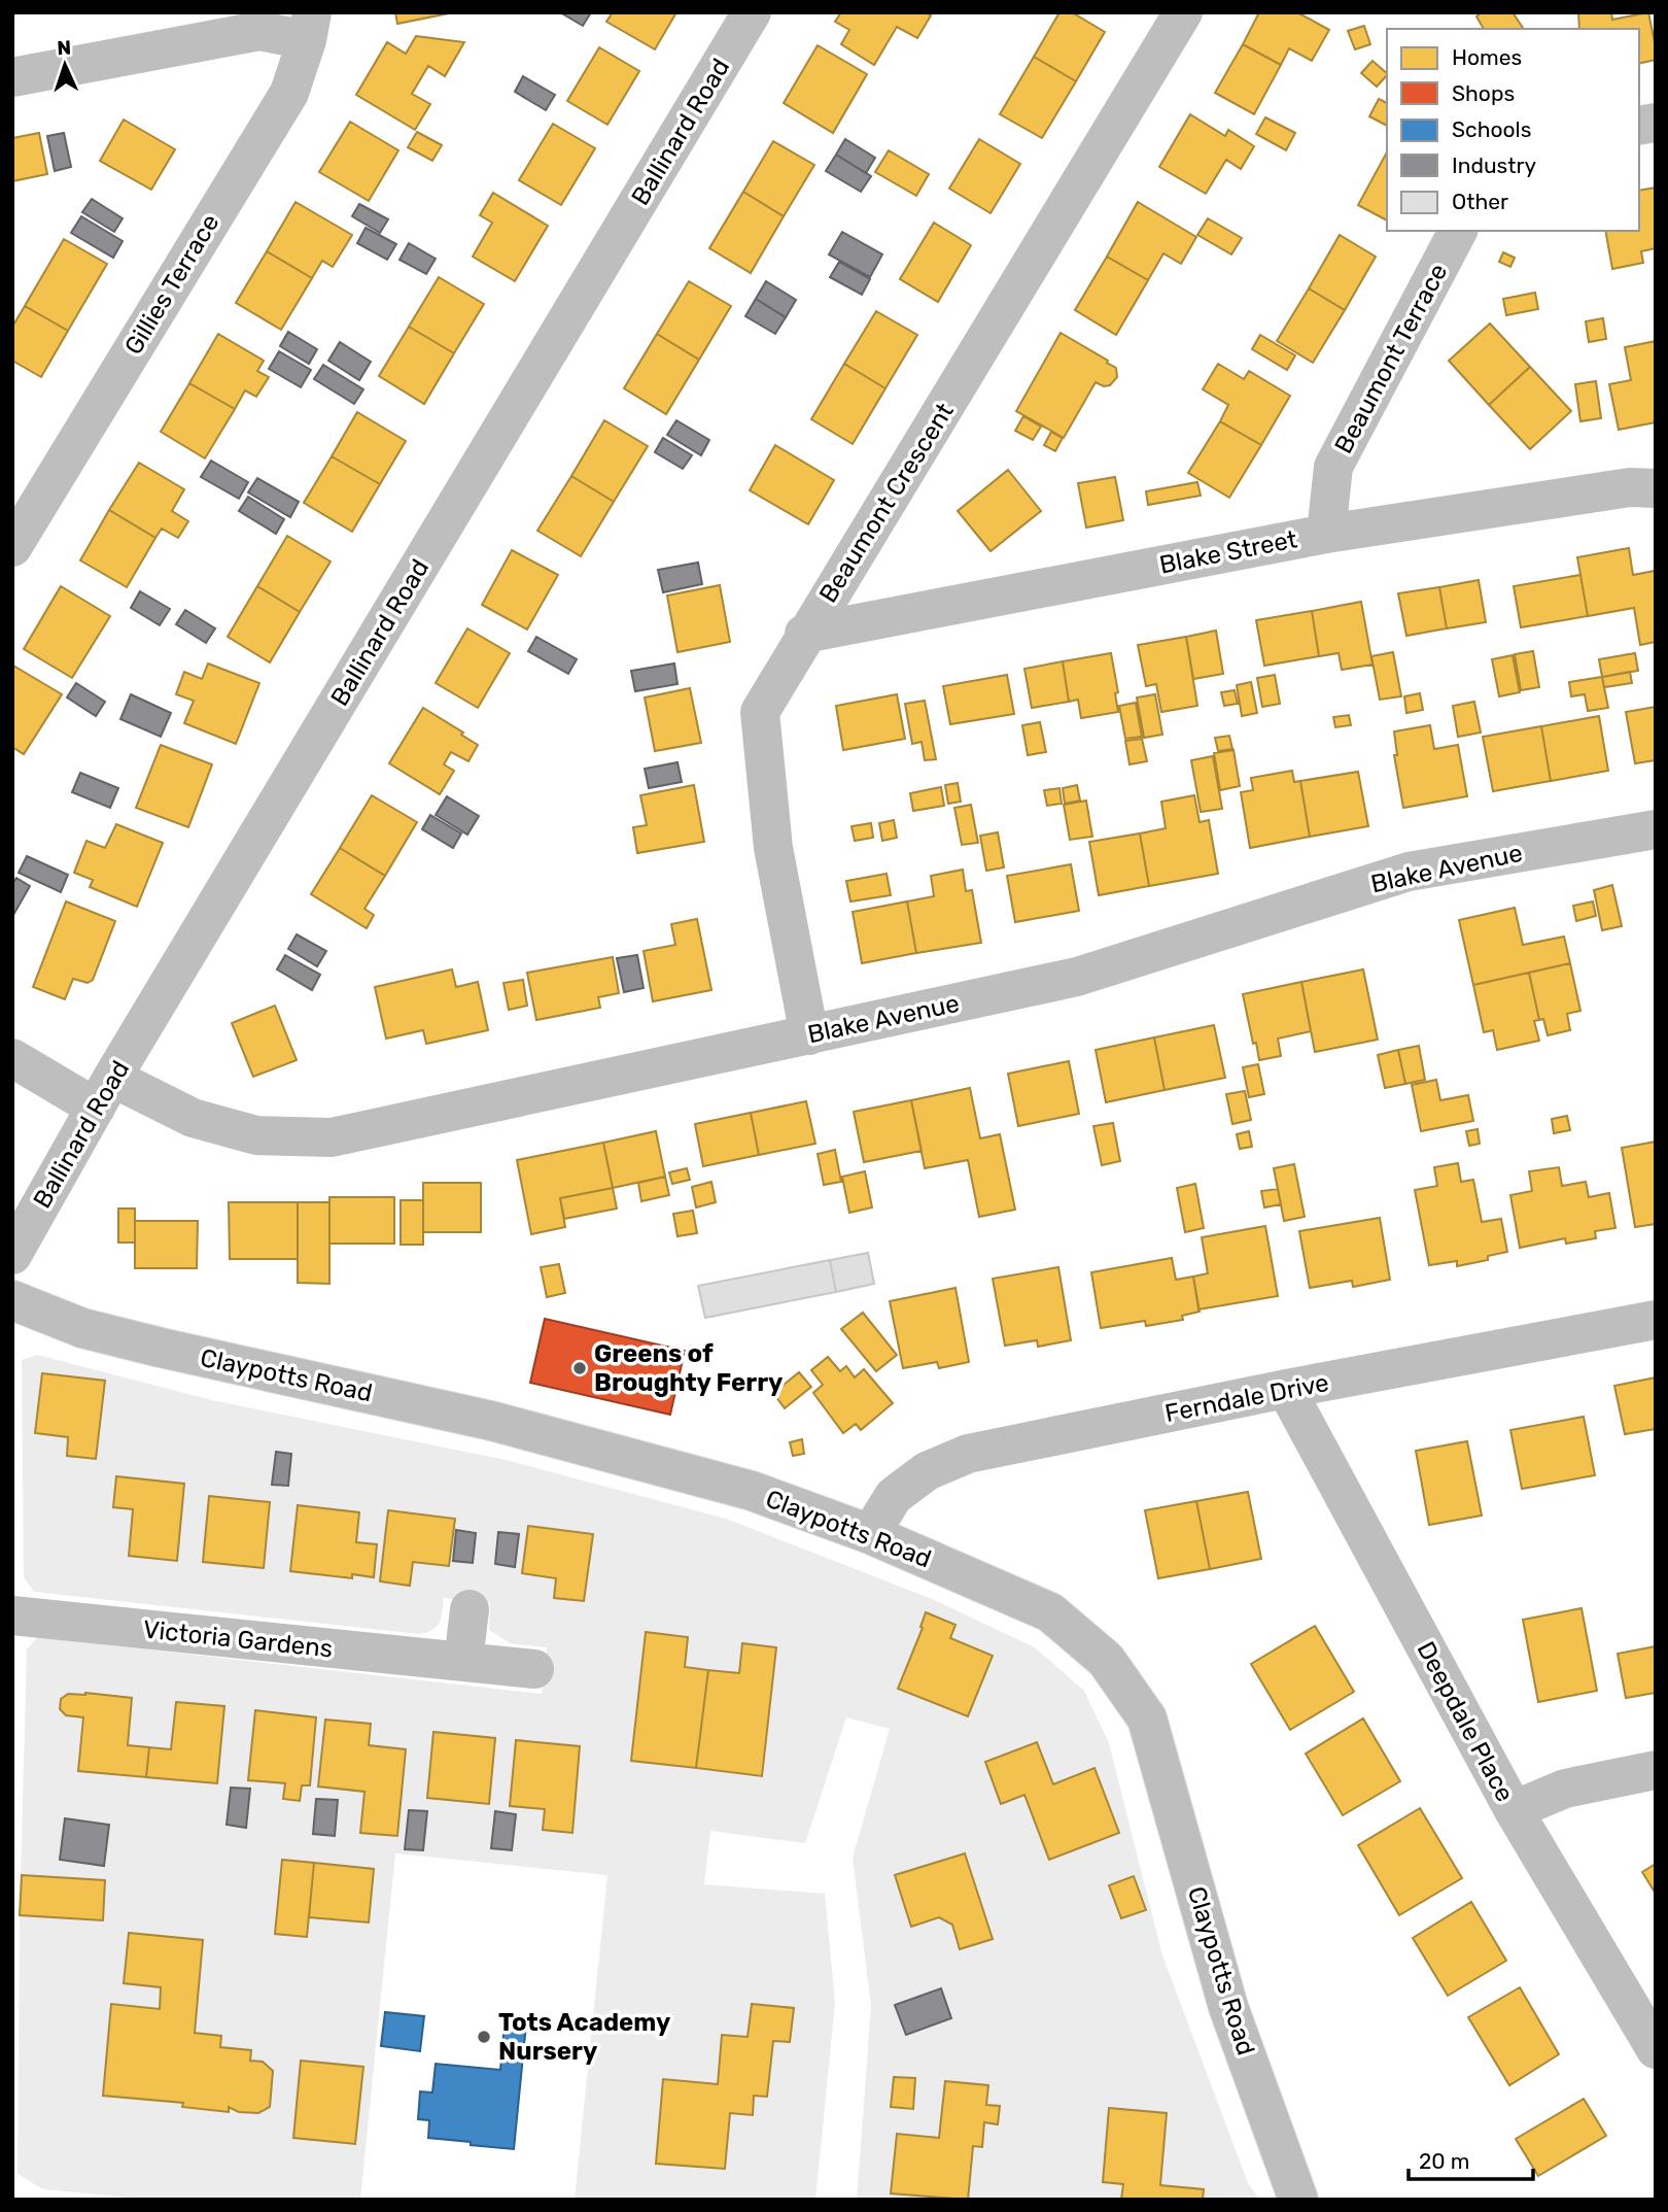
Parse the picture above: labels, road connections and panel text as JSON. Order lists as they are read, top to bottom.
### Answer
{
  "streets": {
    "street": [
      "Ballinard Road",
      "Gillies Terrace",
      "Beaumont Terrace",
      "Beaumont Crescent",
      "Blake Street",
      "Blake Avenue",
      "Claypotts Road",
      "Ferndale Drive",
      "Victoria Gardens",
      "Deepdale Place"
    ]
  },
  "crossings": [
    ["Ballinard Road", "Blake Avenue"],
    ["Beaumont Terrace", "Blake Street"],
    ["Beaumont Crescent", "Blake Street"],
    ["Beaumont Crescent", "Blake Avenue"],
    ["Claypotts Road", "Ferndale Drive"],
    ["Ferndale Drive", "Deepdale Place"]
  ],
  "places": ["Greens of Broughty Ferry", "Tots Academy Nursery"],
  "legend": [
    "Homes",
    "Shops",
    "Schools",
    "Industry",
    "Other"
  ],
  "scale_bar": "20 m",
  "north": "top"
}
